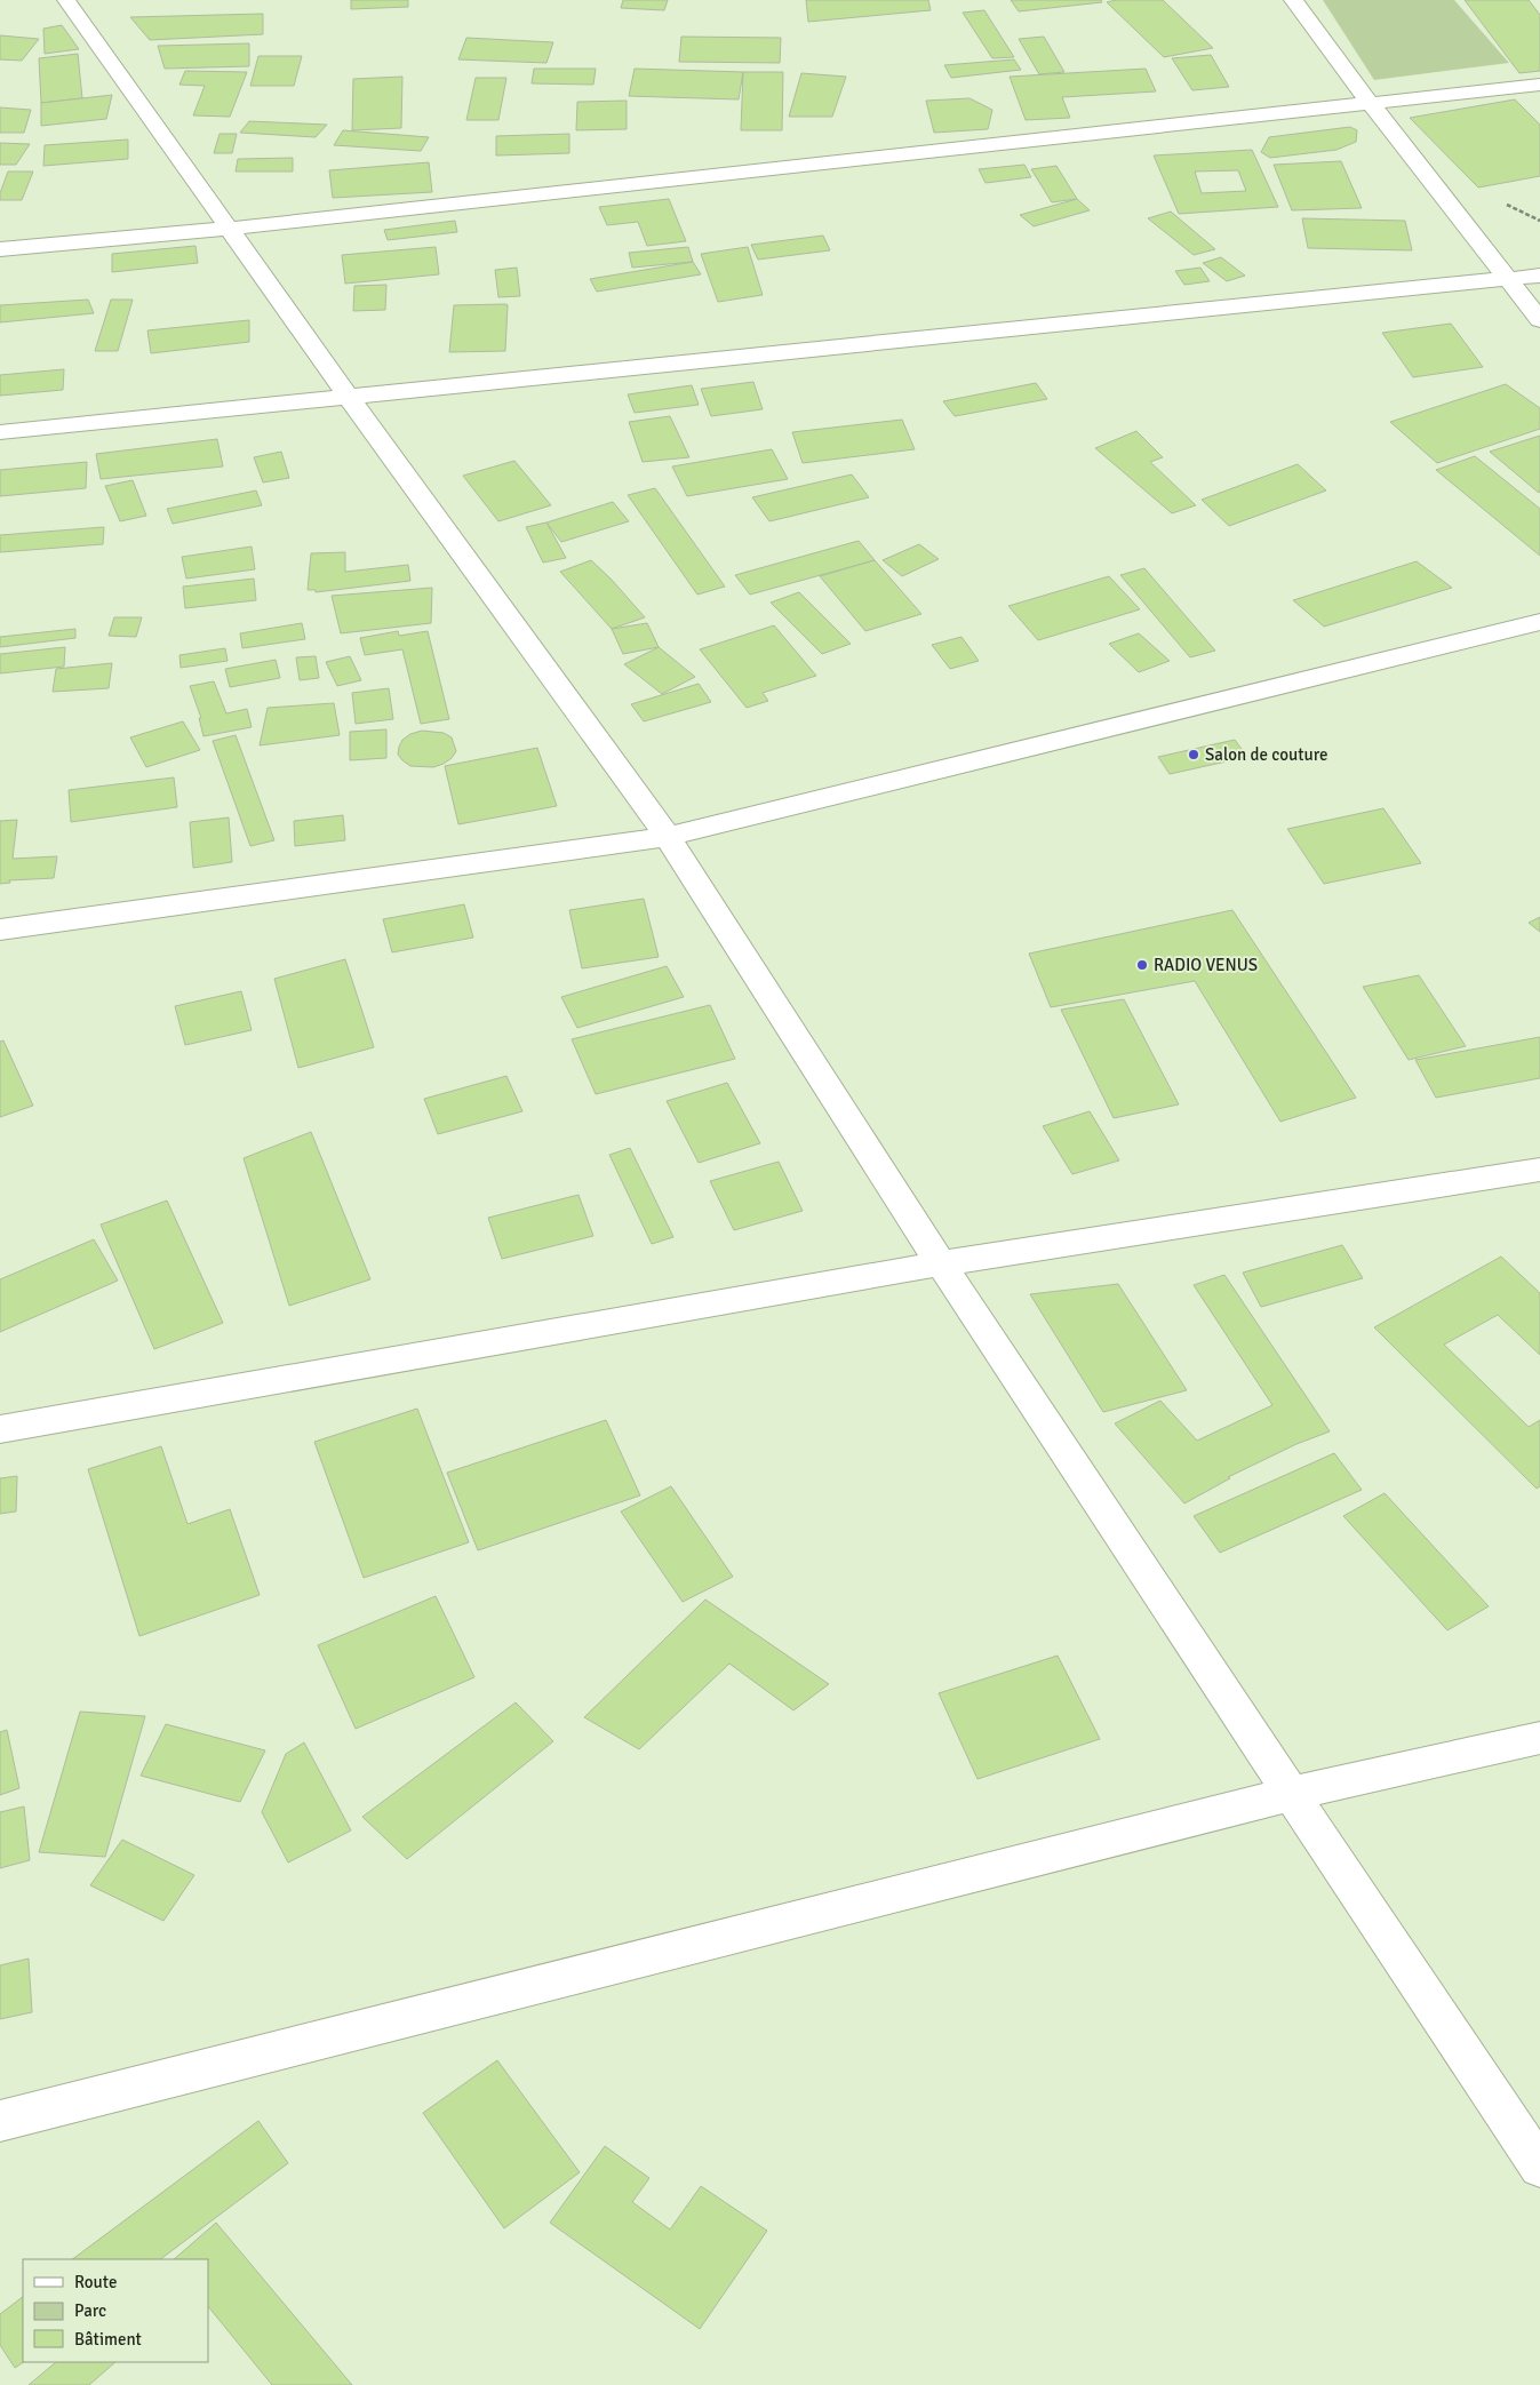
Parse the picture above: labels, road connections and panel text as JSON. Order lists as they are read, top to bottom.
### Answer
{
  "places": ["Salon de couture", "RADIO VENUS"],
  "legend": ["Route", "Parc", "Bâtiment"]
}
